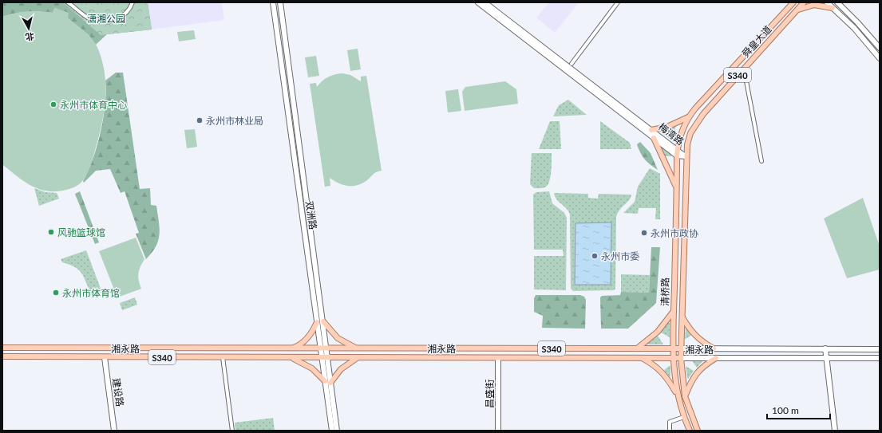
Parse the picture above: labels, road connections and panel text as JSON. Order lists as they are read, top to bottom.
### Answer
{
  "streets": {
    "main road": [
      "舜皇大道",
      "S340",
      "梅湾路",
      "双洲路",
      "清桥路",
      "湘永路",
      "建设路",
      "昌盛街"
    ]
  },
  "crossings": [
    ["舜皇大道", "梅湾路"],
    ["舜皇大道", "清桥路"],
    ["梅湾路", "清桥路"],
    ["双洲路", "湘永路"],
    ["清桥路", "湘永路"],
    ["湘永路", "建设路"],
    ["湘永路", "昌盛街"]
  ],
  "parks": ["潇湘公园"],
  "places": [
    "永州市体育中心",
    "永州市林业局",
    "风驰篮球馆",
    "永州市政协",
    "永州市委",
    "永州市体育馆"
  ],
  "scale_bar": "100 m",
  "north": "bottom"
}
